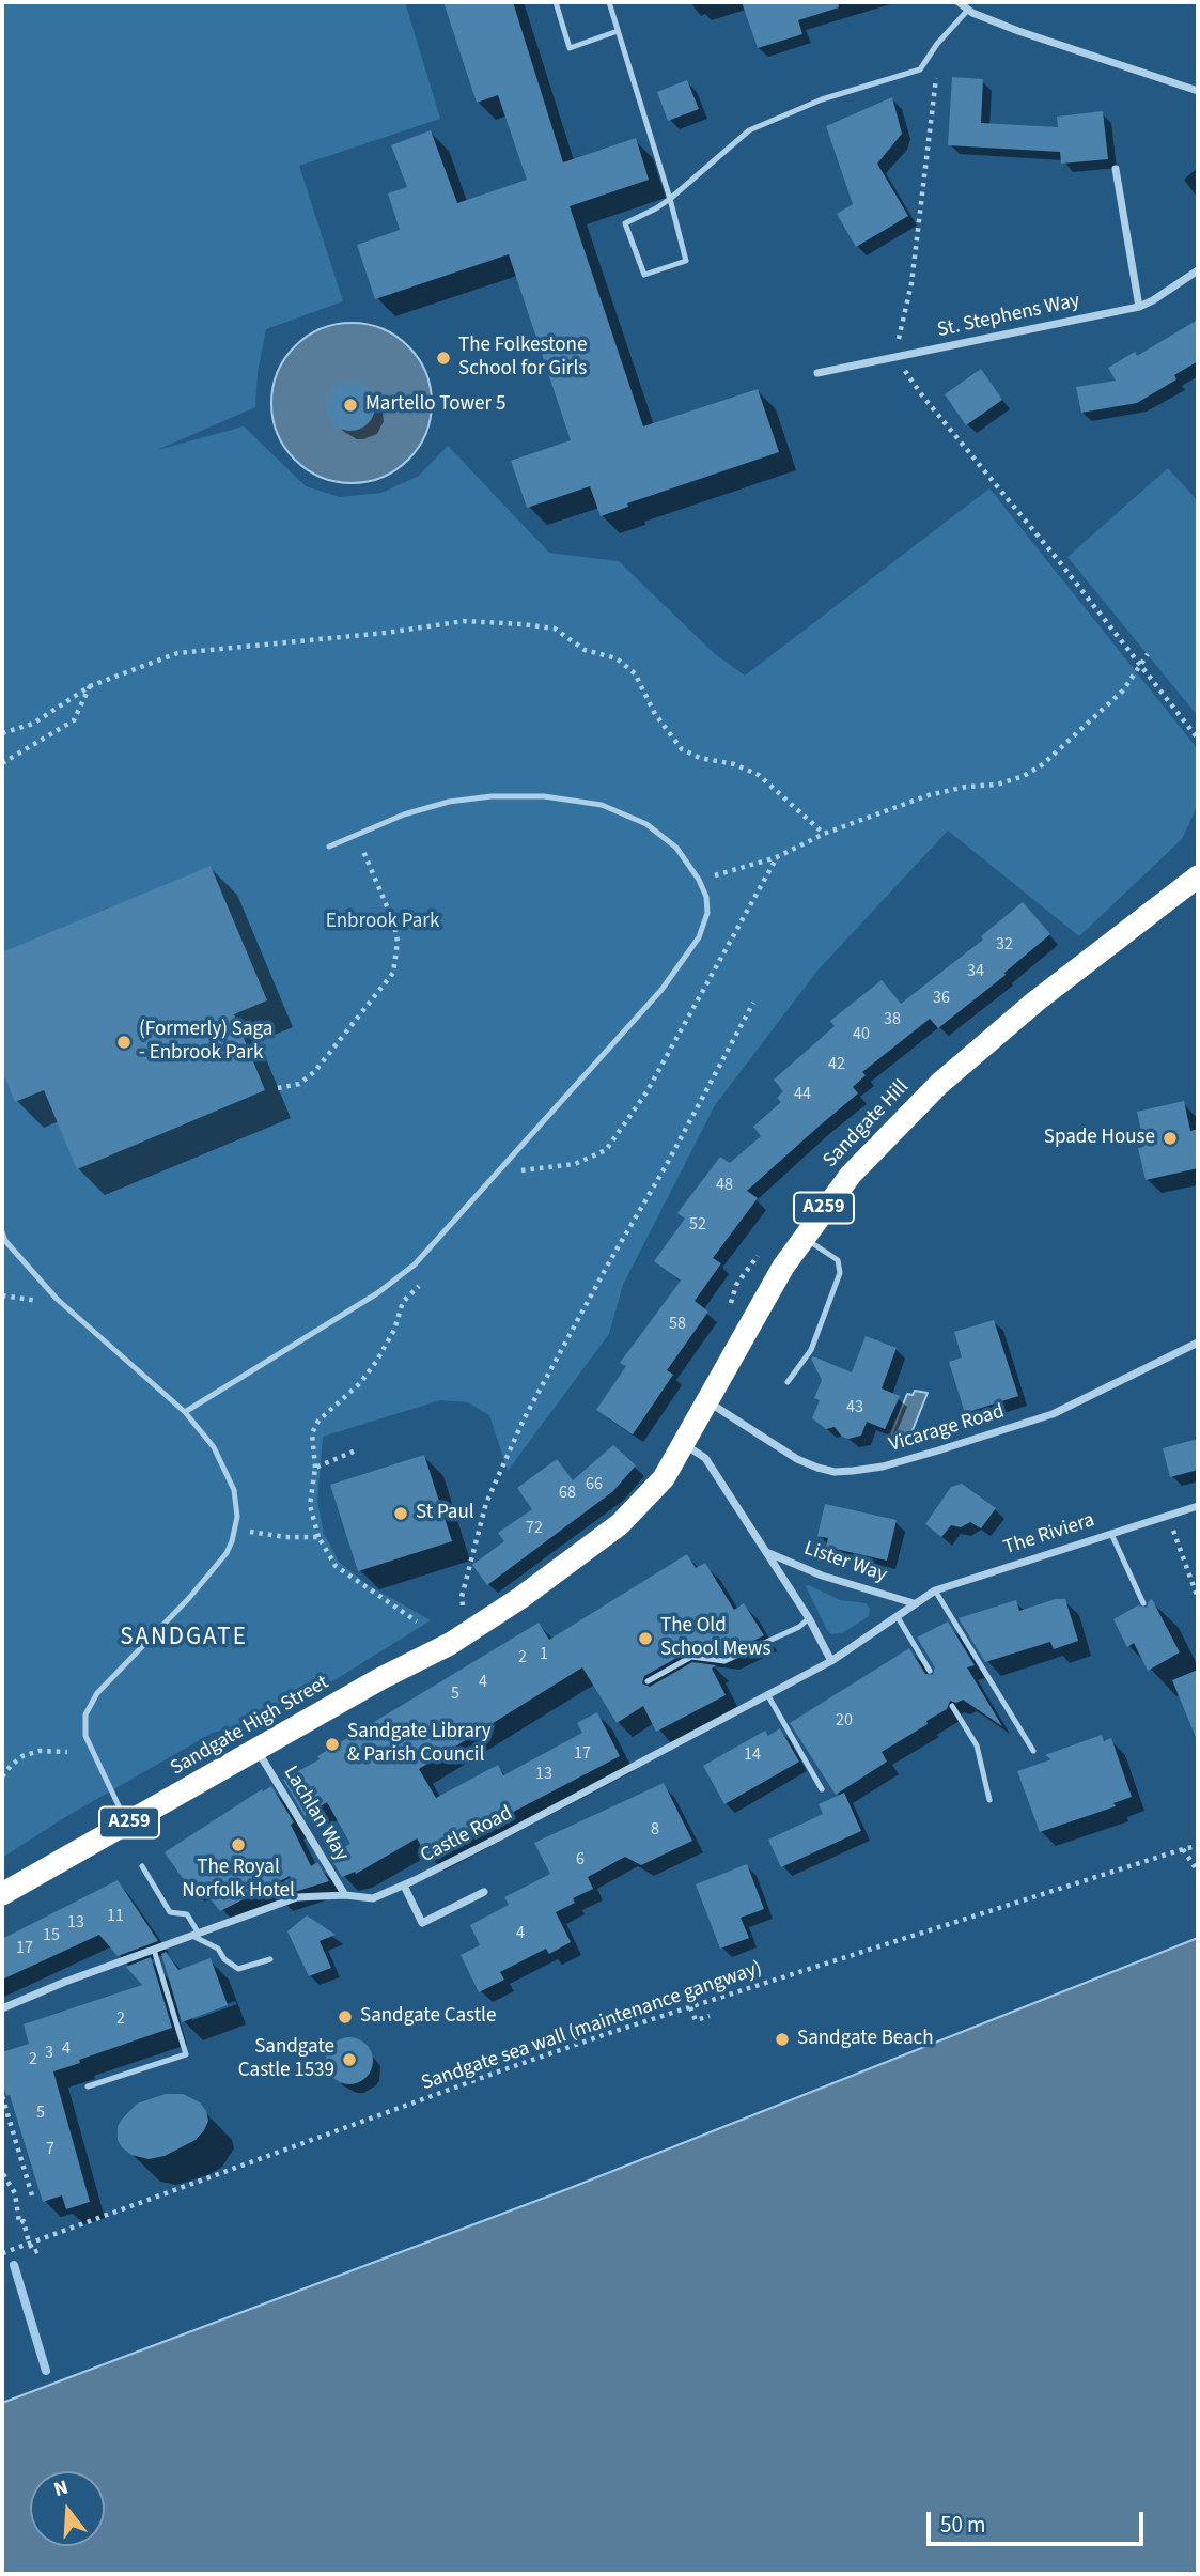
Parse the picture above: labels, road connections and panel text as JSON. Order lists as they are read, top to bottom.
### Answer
{
  "streets": {
    "highway": ["Sandgate Hill", "A259", "Sandgate High Street"],
    "street": [
      "St. Stephens Way",
      "Vicarage Road",
      "The Riviera",
      "Lister Way",
      "Lachlan Way",
      "Castle Road"
    ],
    "path": ["Sandgate sea wall (maintenance gangway)"]
  },
  "crossings": [
    ["Sandgate Hill", "Vicarage Road"],
    ["Sandgate Hill", "Lister Way"],
    ["Sandgate Hill", "Sandgate High Street"],
    ["The Riviera", "Lister Way"],
    ["The Riviera", "Castle Road"],
    ["Lister Way", "Castle Road"],
    ["Sandgate High Street", "Lachlan Way"],
    ["Lachlan Way", "Castle Road"]
  ],
  "districts": ["SANDGATE"],
  "parks": ["Enbrook Park"],
  "places": [
    "The Folkestone School for Girls",
    "Martello Tower 5",
    "(Formerly) Saga - Enbrook Park",
    "Spade House",
    "St Paul",
    "The Old School Mews",
    "Sandgate Library & Parish Council",
    "The Royal Norfolk Hotel",
    "Sandgate Castle",
    "Sandgate Beach",
    "Sandgate Castle 1539"
  ],
  "house_numbers": [
    "32",
    "34",
    "36",
    "38",
    "40",
    "42",
    "44",
    "48",
    "52",
    "58",
    "43",
    "66",
    "68",
    "72",
    "1",
    "2",
    "4",
    "5",
    "20",
    "17",
    "14",
    "13",
    "8",
    "6",
    "11",
    "13",
    "4",
    "15",
    "17",
    "2",
    "4",
    "3",
    "2",
    "5",
    "7"
  ],
  "scale_bar": "50 m",
  "north": "top"
}
